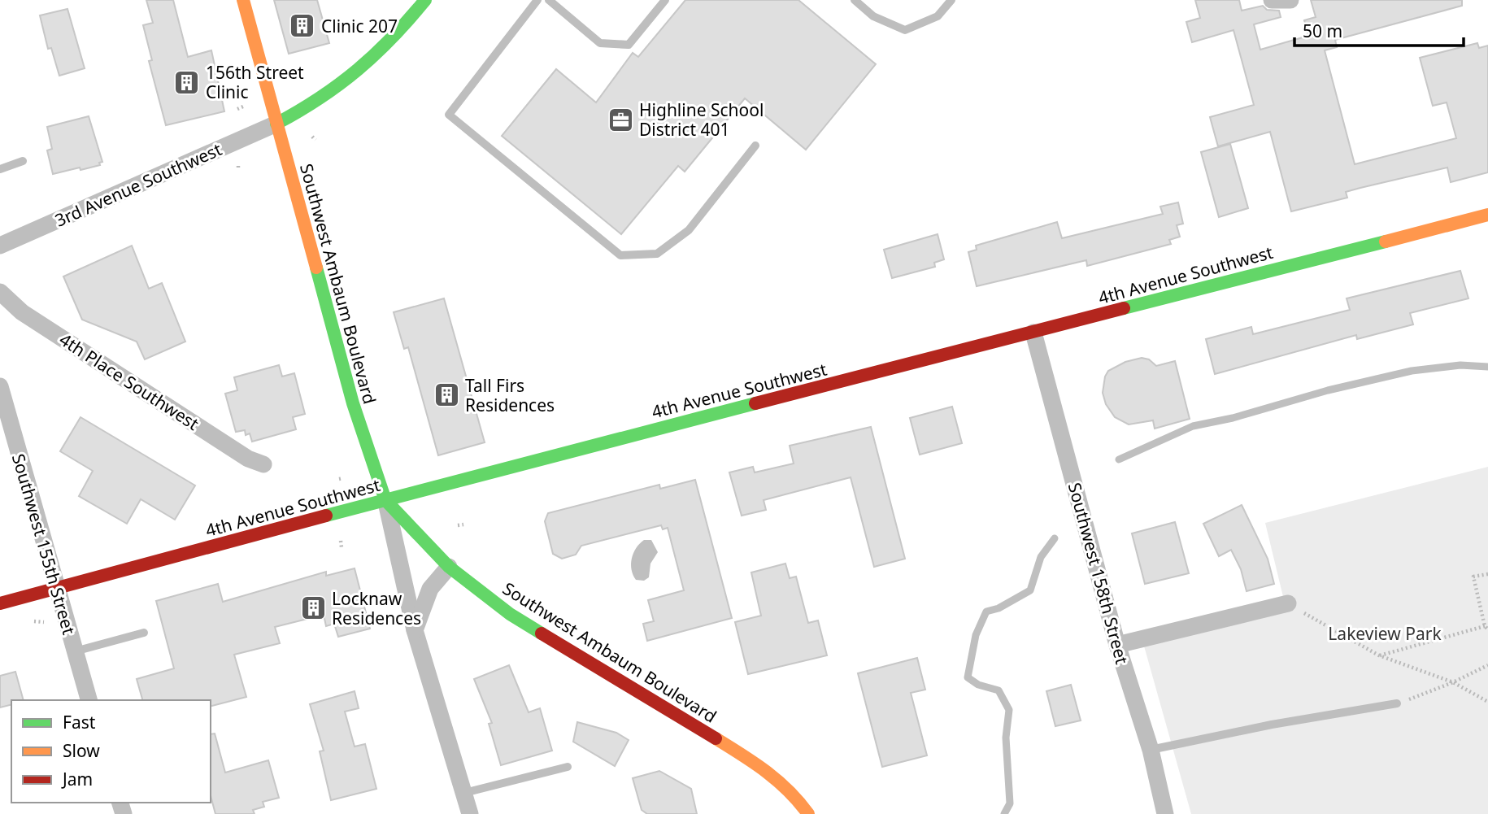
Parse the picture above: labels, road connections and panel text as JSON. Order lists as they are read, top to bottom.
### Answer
{
  "streets": {
    "street": [
      "3rd Avenue Southwest",
      "4th Avenue Southwest",
      "Southwest Ambaum Boulevard",
      "4th Place Southwest",
      "Southwest 155th Street",
      "Southwest 158th Street"
    ]
  },
  "crossings": [
    ["3rd Avenue Southwest", "Southwest Ambaum Boulevard"],
    ["4th Avenue Southwest", "Southwest Ambaum Boulevard"],
    ["4th Avenue Southwest", "Southwest 155th Street"],
    ["4th Avenue Southwest", "Southwest 158th Street"]
  ],
  "parks": ["Lakeview Park"],
  "places": {
    "building": [
      "Clinic 207",
      "156th Street Clinic",
      "Tall Firs Residences",
      "Locknaw Residences"
    ],
    "office": ["Highline School District 401"]
  },
  "legend": ["Fast", "Slow", "Jam"],
  "scale_bar": "50 m"
}
